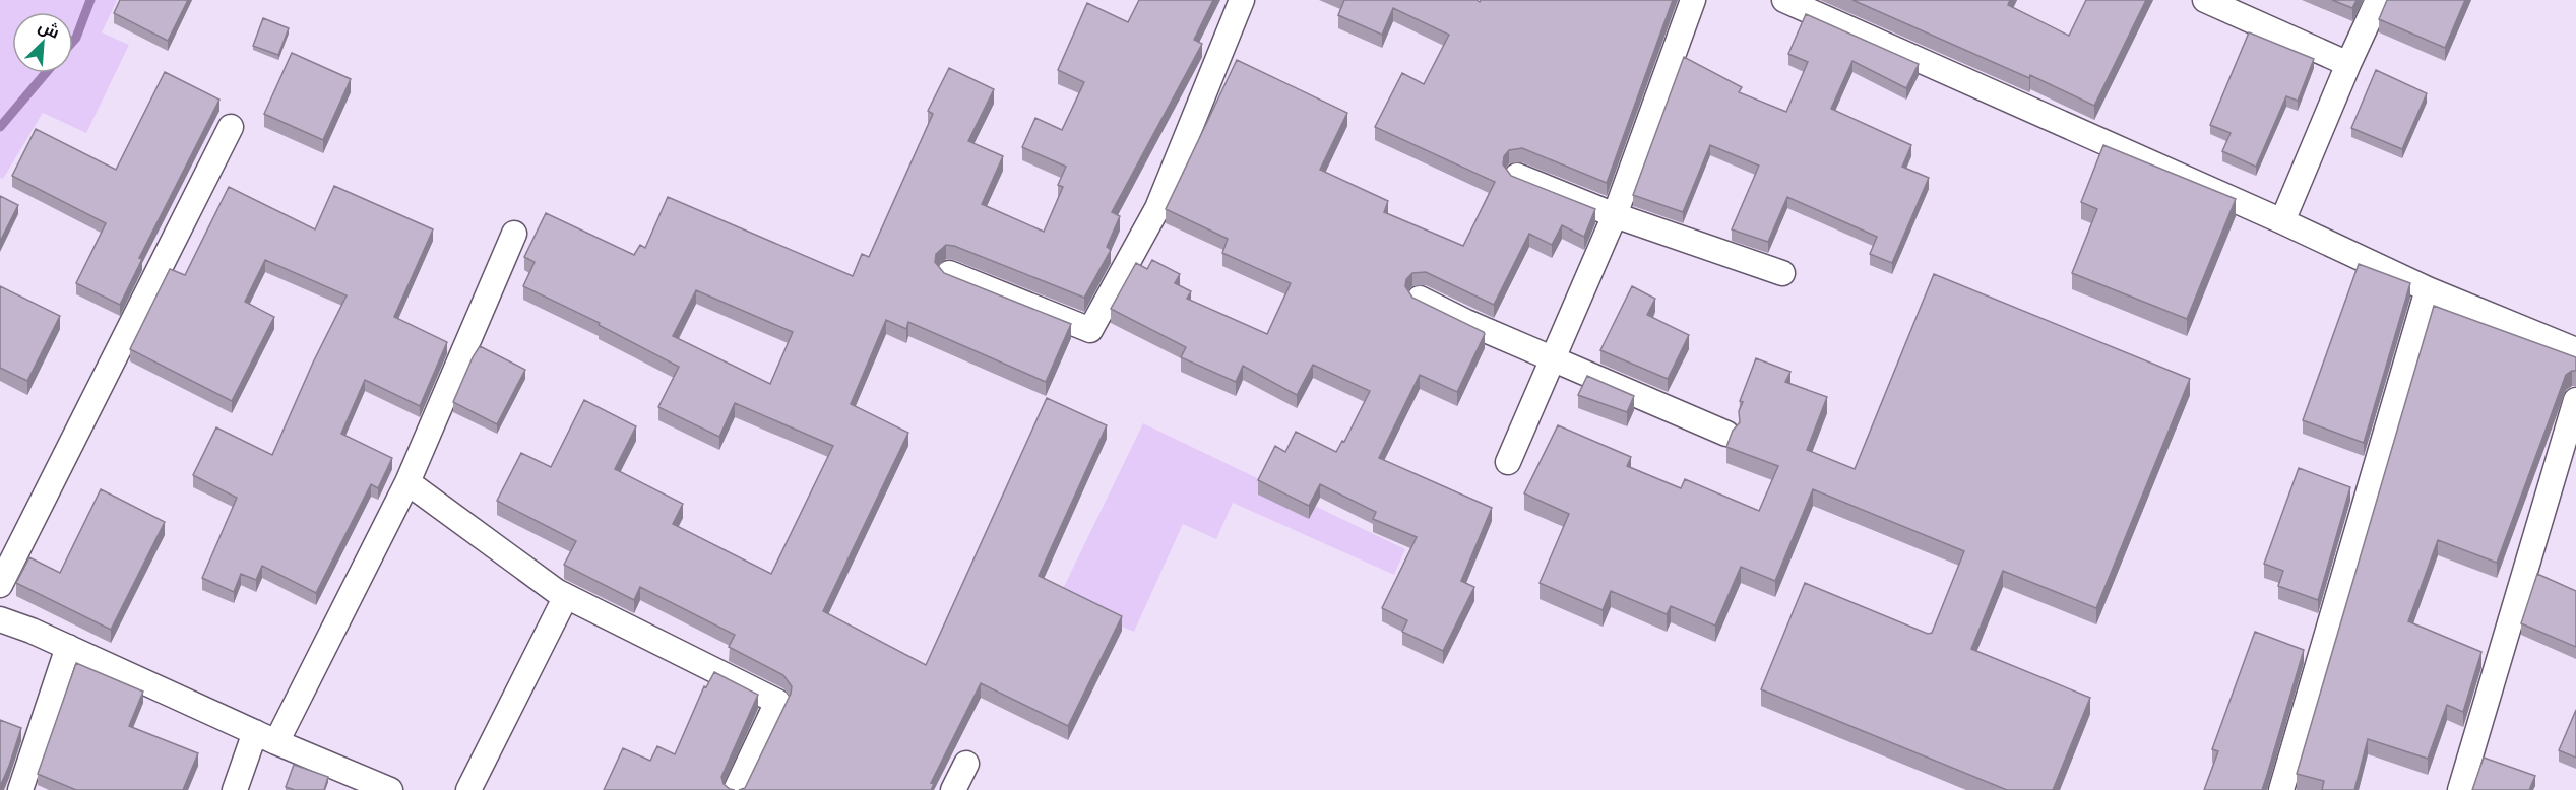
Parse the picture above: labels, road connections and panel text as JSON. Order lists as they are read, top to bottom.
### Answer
{
  "north": "top right"
}
